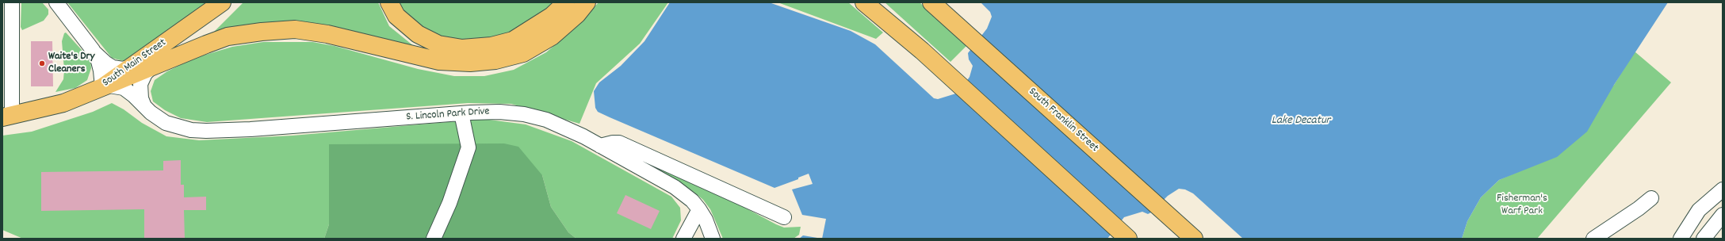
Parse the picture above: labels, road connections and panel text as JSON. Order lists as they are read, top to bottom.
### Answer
{
  "streets": {
    "main road": ["South Main Street", "South Franklin Street"],
    "street": ["S. Lincoln Park Drive"]
  },
  "crossings": [
    ["South Main Street", "S. Lincoln Park Drive"]
  ],
  "water": ["Lake Decatur"],
  "parks": ["Fisherman's Warf Park"],
  "places": ["Waite's Dry Cleaners"]
}
